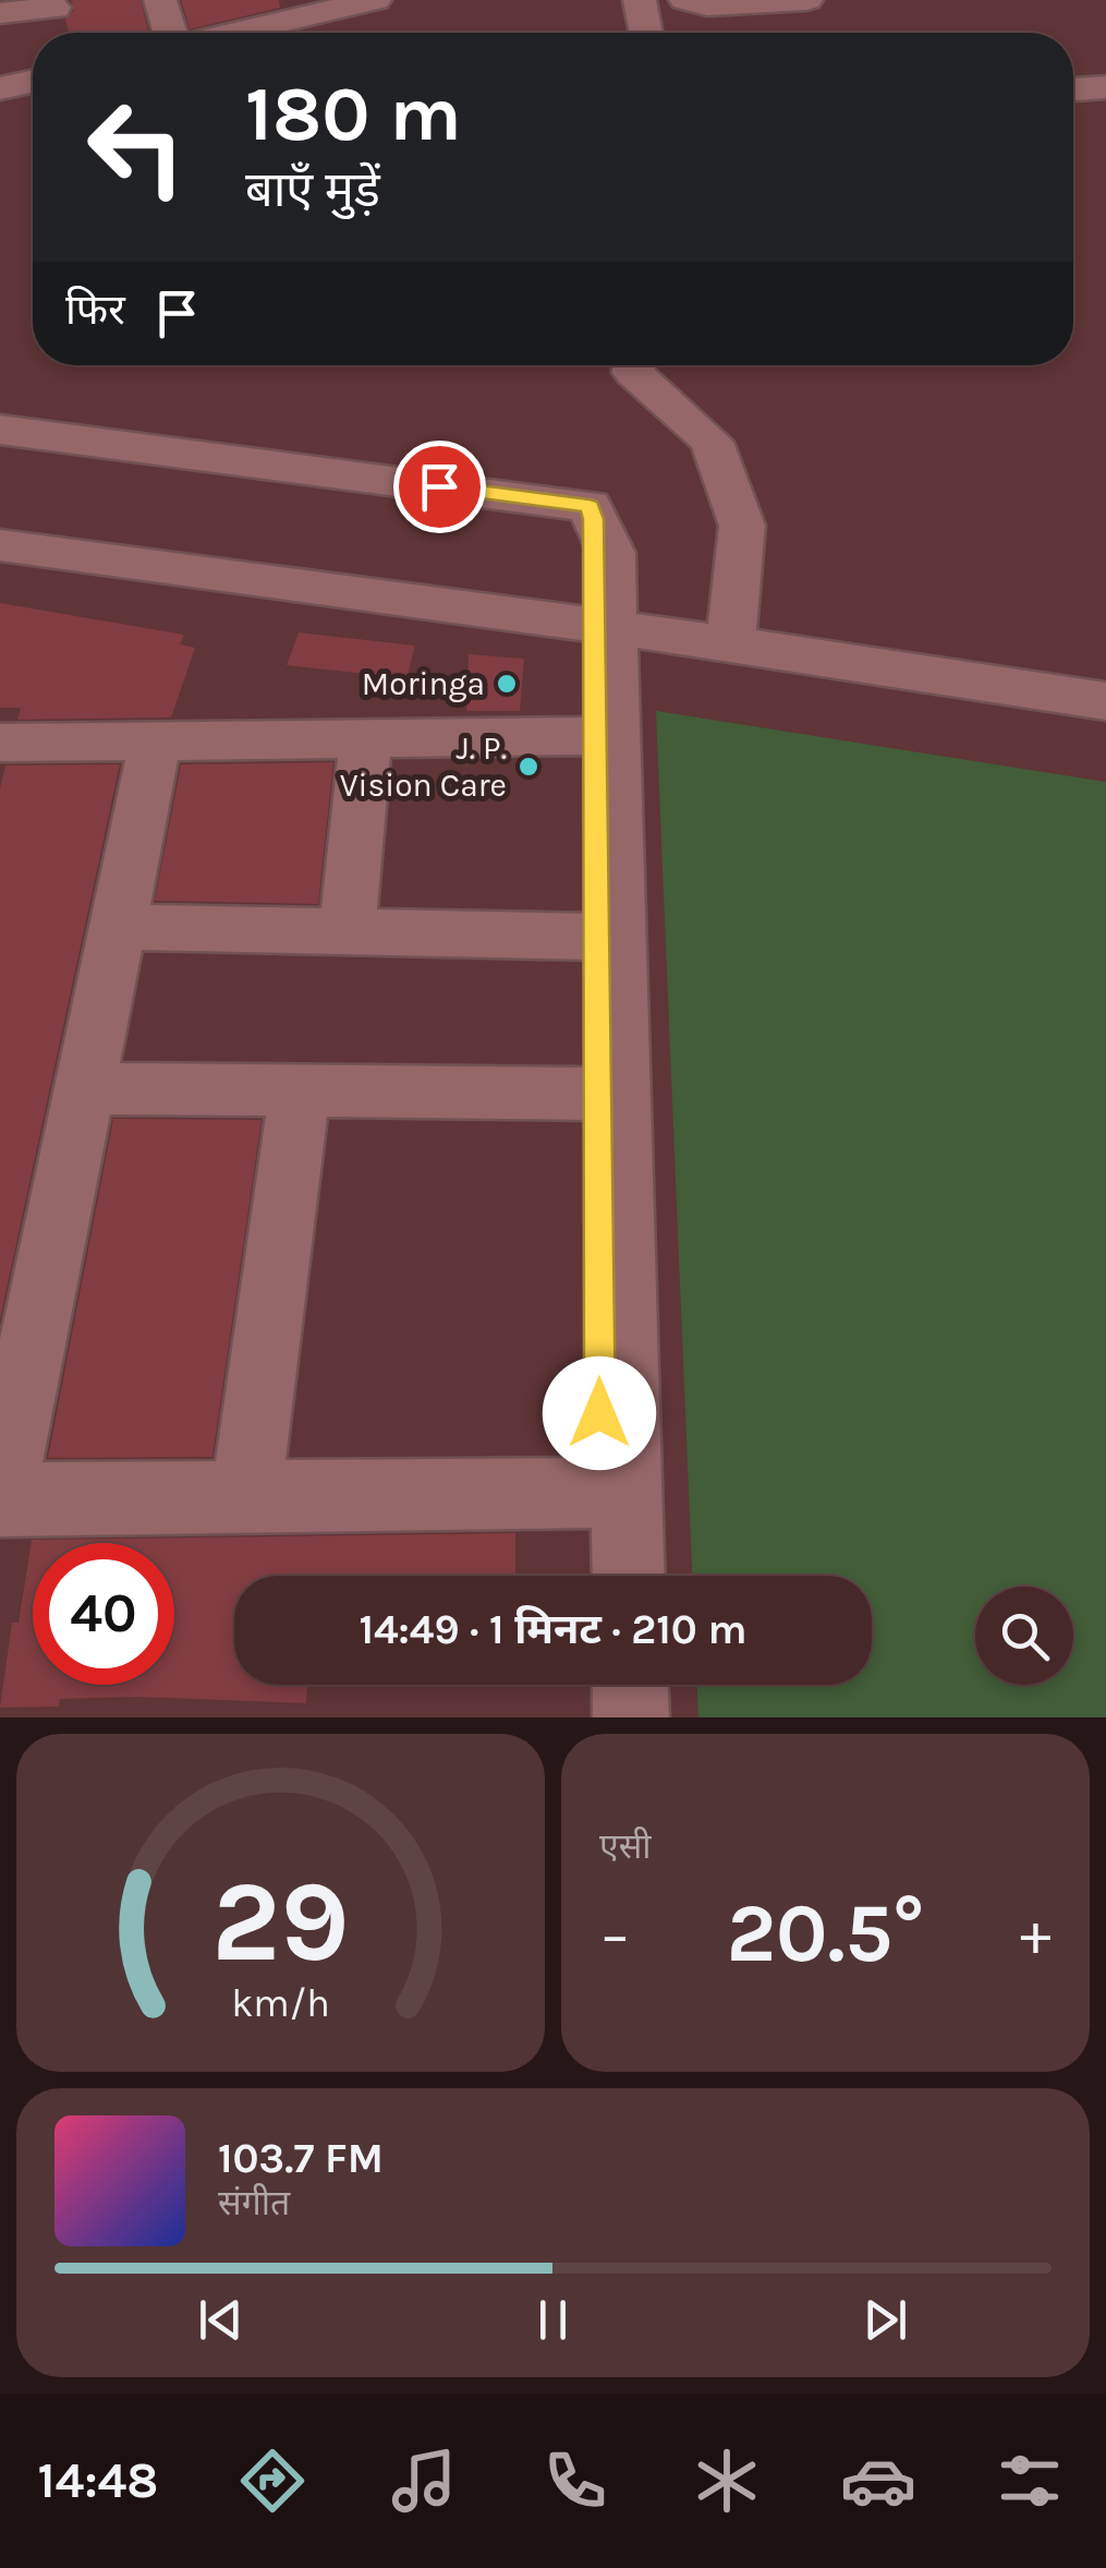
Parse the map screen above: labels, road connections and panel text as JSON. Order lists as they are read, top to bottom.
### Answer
{
  "places": ["Moringa", "J. P. Vision Care"],
  "page": {
    "turn": ["180 m", "बाएँ मुड़ें"],
    "then": "फिर",
    "limit": "40",
    "trip": "14:49 · 1 मिनट · 210 m",
    "tile": "एसी",
    "heat": ["−", "20.5°", "+"],
    "song": ["103.7 FM", "संगीत"],
    "tabs": "14:48",
    "gauge": ["29", "km/h"]
  }
}
